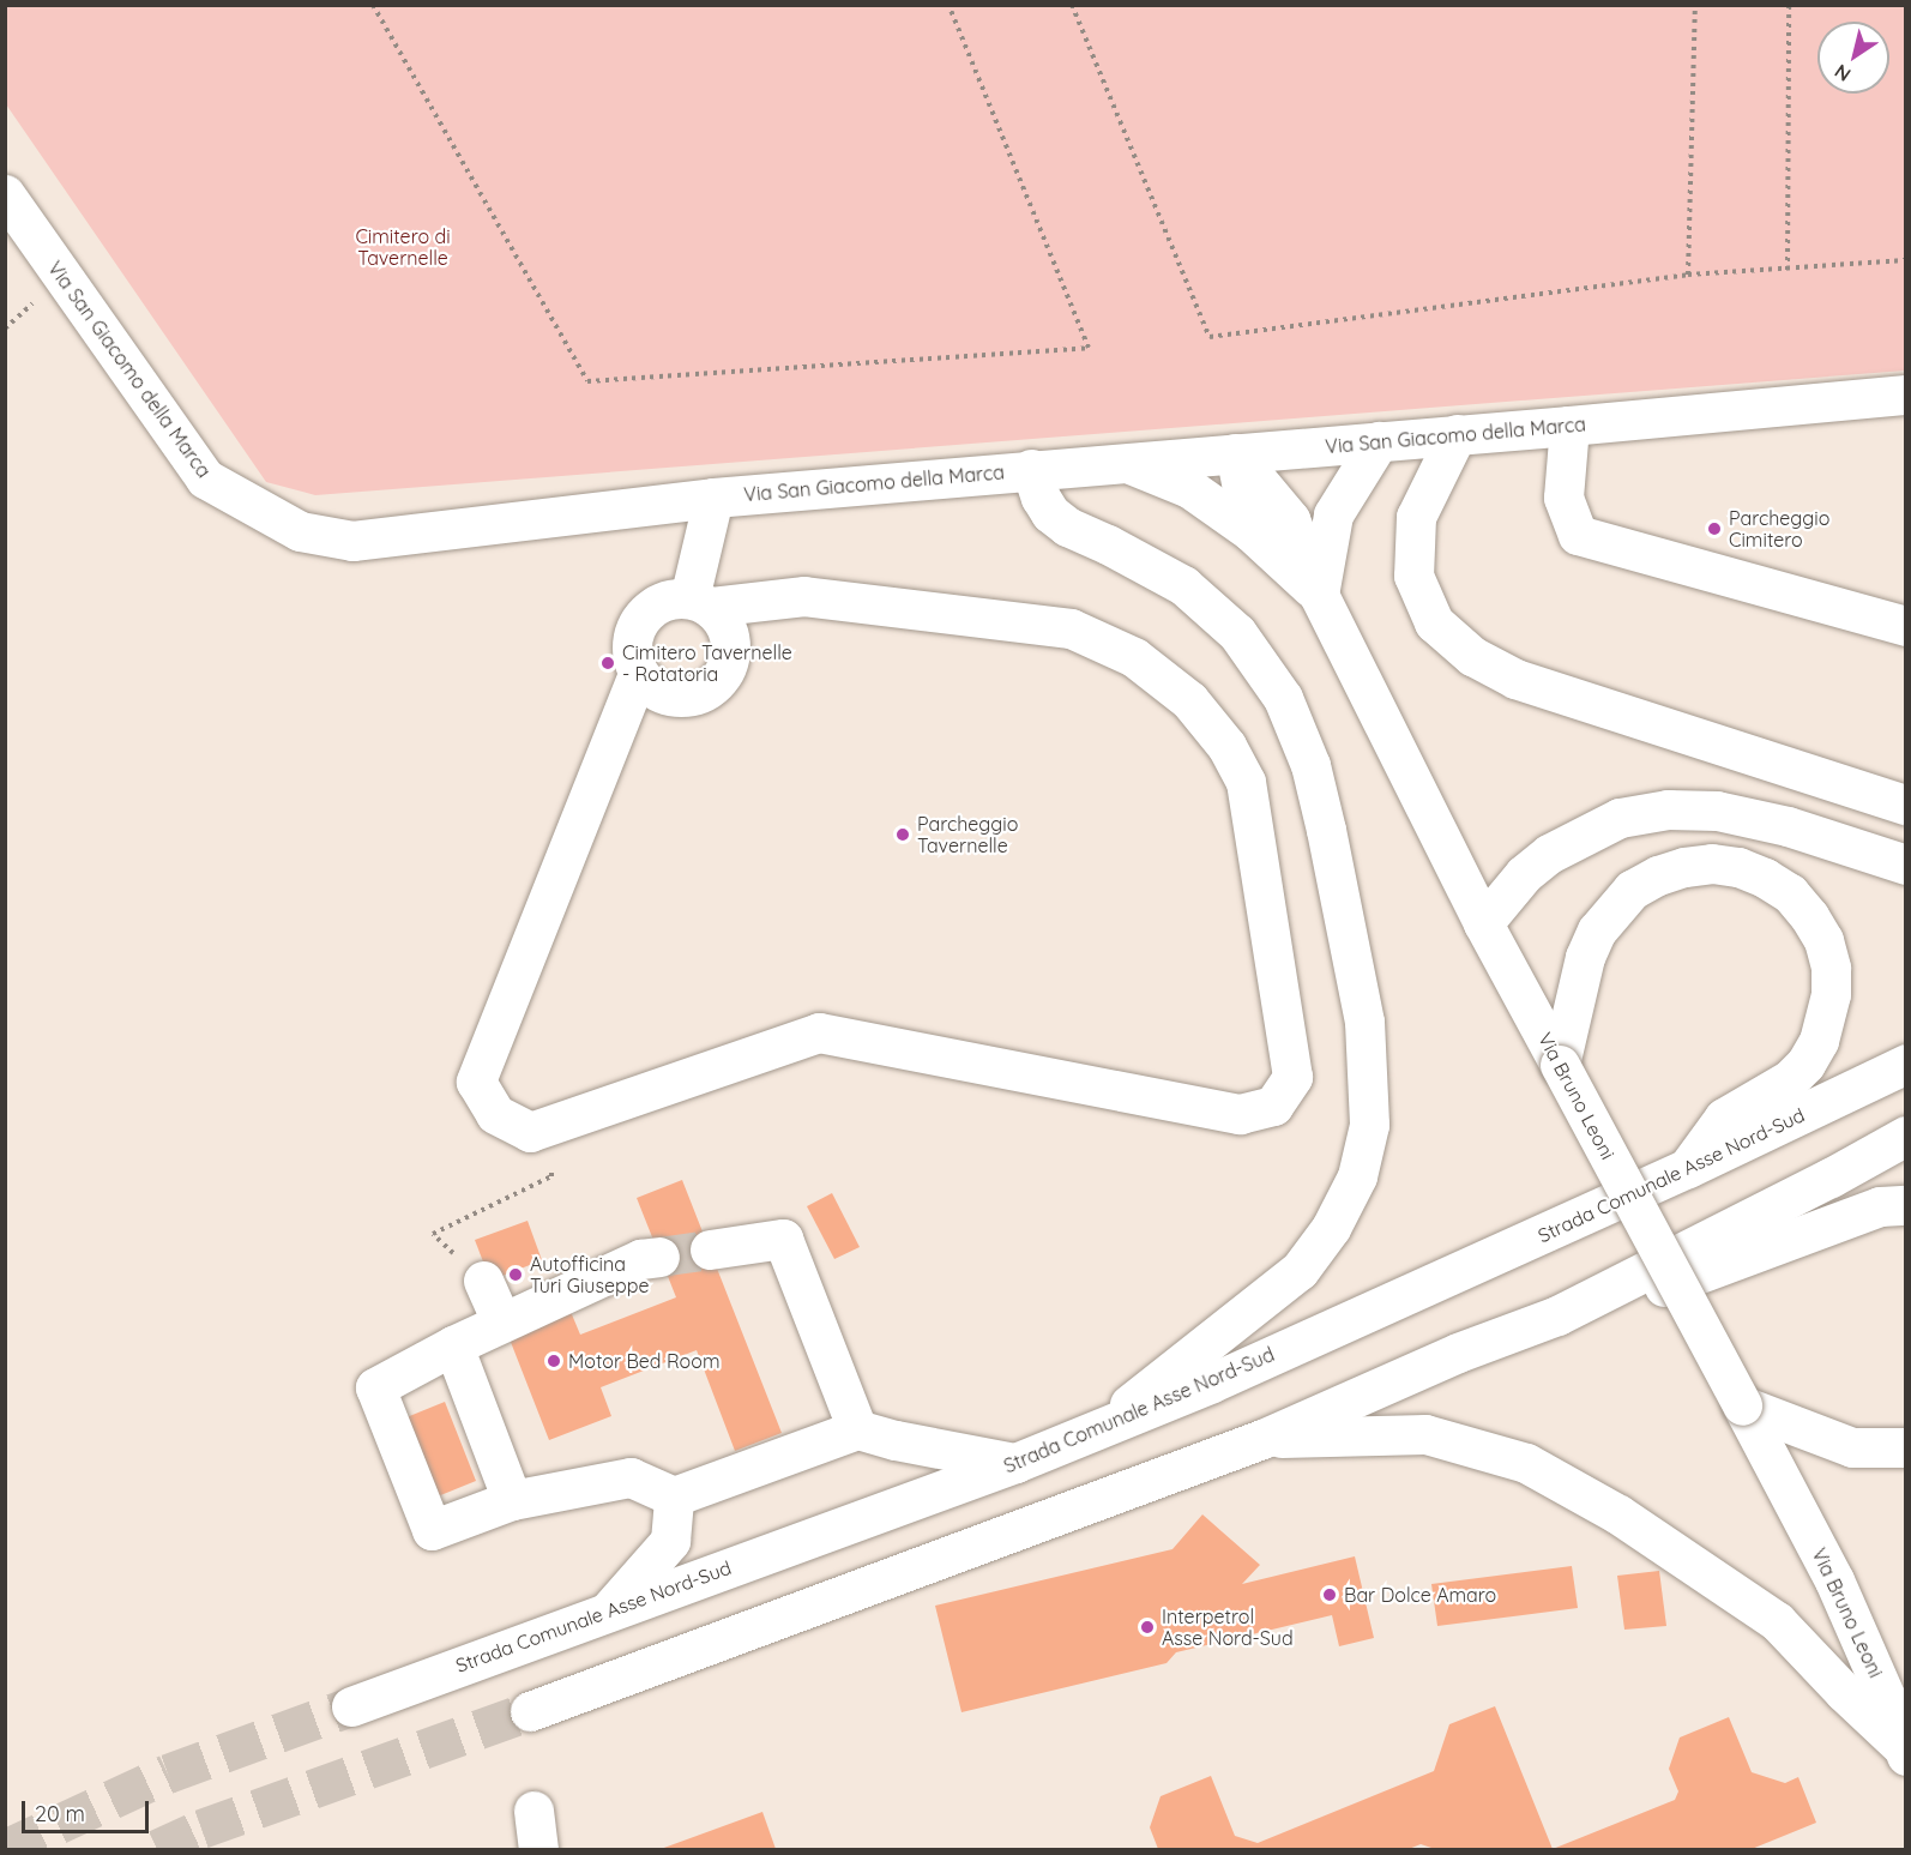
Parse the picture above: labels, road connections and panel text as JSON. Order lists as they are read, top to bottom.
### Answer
{
  "streets": {
    "main road": ["Via San Giacomo della Marca", "Via Bruno Leoni", "Strada Comunale Asse Nord-Sud"]
  },
  "crossings": [
    ["Via San Giacomo della Marca", "Via Bruno Leoni"]
  ],
  "parks": ["Cimitero di Tavernelle"],
  "places": [
    "Parcheggio Cimitero",
    "Cimitero Tavernelle - Rotatoria",
    "Parcheggio Tavernelle",
    "Autofficina Turi Giuseppe",
    "Motor Bed Room",
    "Bar Dolce Amaro",
    "Interpetrol Asse Nord-Sud"
  ],
  "scale_bar": "20 m",
  "north": "bottom left"
}
